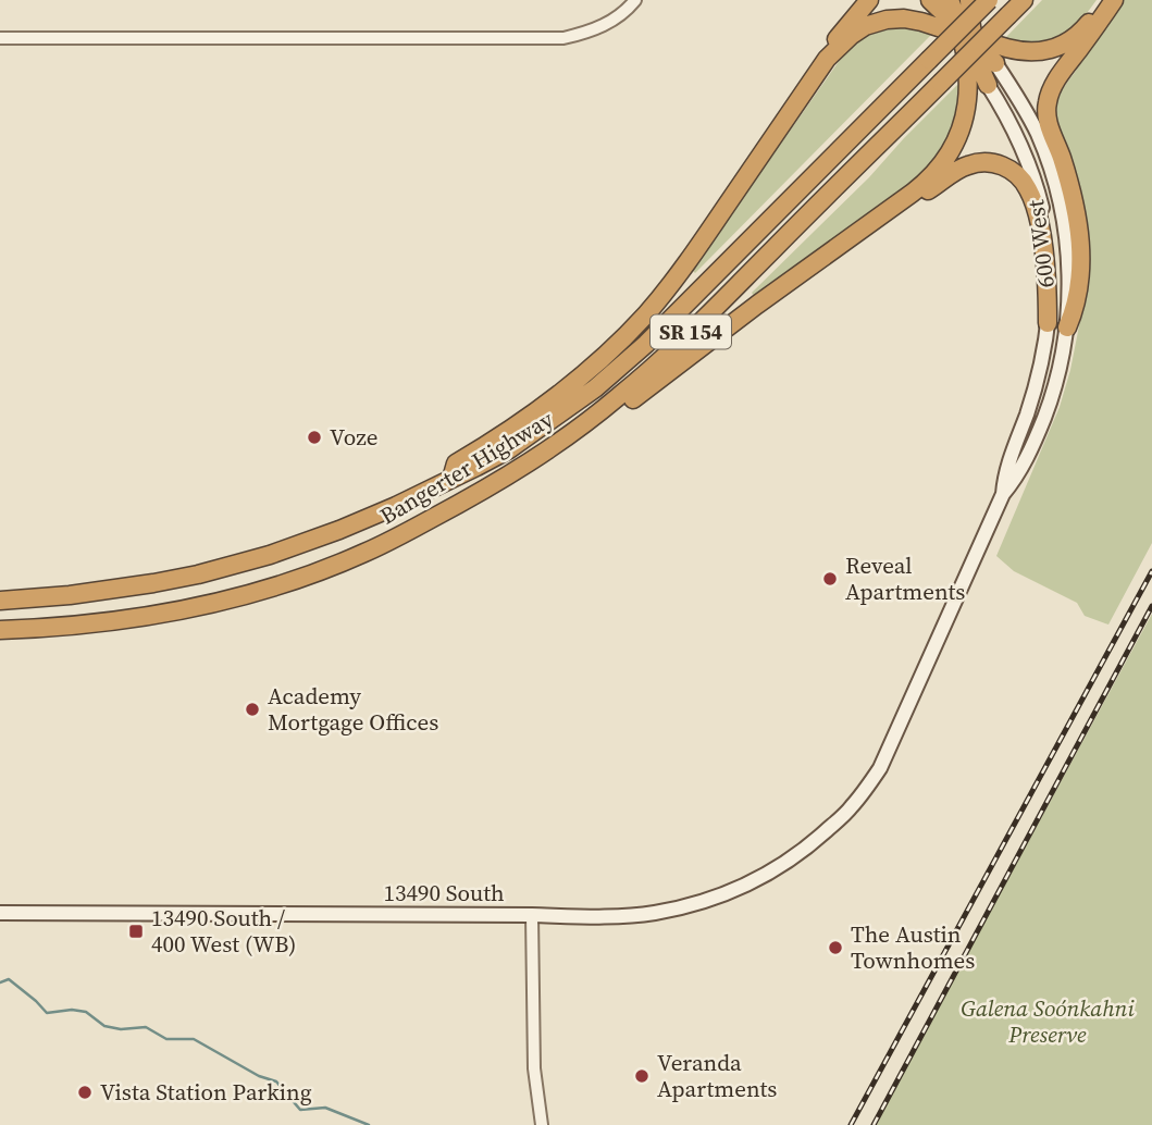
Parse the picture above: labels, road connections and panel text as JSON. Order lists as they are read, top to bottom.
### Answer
{
  "streets": {
    "highway": ["SR 154", "Bangerter Highway"],
    "main road": ["600 West", "13490 South"]
  },
  "crossings": [
    ["600 West", "13490 South"]
  ],
  "parks": ["Galena Soónkahni Preserve"],
  "places": {
    "other": [
      "Voze",
      "Reveal Apartments",
      "Academy Mortgage Offices",
      "The Austin Townhomes",
      "Veranda Apartments",
      "Vista Station Parking"
    ],
    "transit": ["13490 South / 400 West (WB)"]
  }
}
